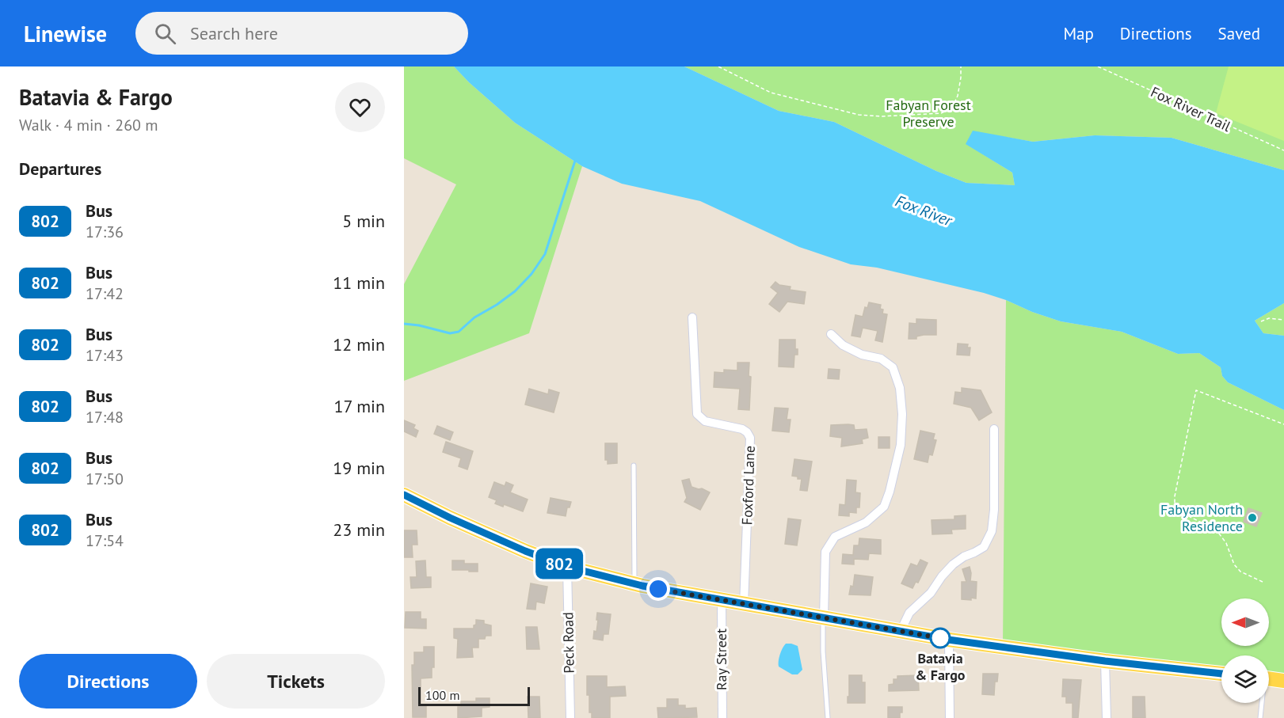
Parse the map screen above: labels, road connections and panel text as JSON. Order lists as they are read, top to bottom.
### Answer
{
  "streets": {
    "street": ["Foxford Lane", "Peck Road", "Ray Street"],
    "path": ["Fox River Trail"]
  },
  "water": ["Fox River"],
  "parks": ["Fabyan Forest Preserve"],
  "places": ["Fabyan North Residence", "Batavia & Fargo"],
  "lines": ["bus line 802"],
  "scale_bar": "100 m",
  "north": "left",
  "page": {
    "header": "Linewise",
    "search": "Search here",
    "nav": ["Map", "Directions", "Saved"],
    "heading": [
      ["Batavia & Fargo", "Walk · 4 min · 260 m"],
      "Departures"
    ],
    "on_map": "802",
    "list": [
      {
        "mark": "802",
        "name": "Bus",
        "note": "17:36",
        "value": "5 min"
      },
      {
        "mark": "802",
        "name": "Bus",
        "note": "17:42",
        "value": "11 min"
      },
      {
        "mark": "802",
        "name": "Bus",
        "note": "17:43",
        "value": "12 min"
      },
      {
        "mark": "802",
        "name": "Bus",
        "note": "17:48",
        "value": "17 min"
      },
      {
        "mark": "802",
        "name": "Bus",
        "note": "17:50",
        "value": "19 min"
      },
      {
        "mark": "802",
        "name": "Bus",
        "note": "17:54",
        "value": "23 min"
      }
    ],
    "buttons": ["Directions", "Tickets"],
    "scale": "100 m"
  }
}
